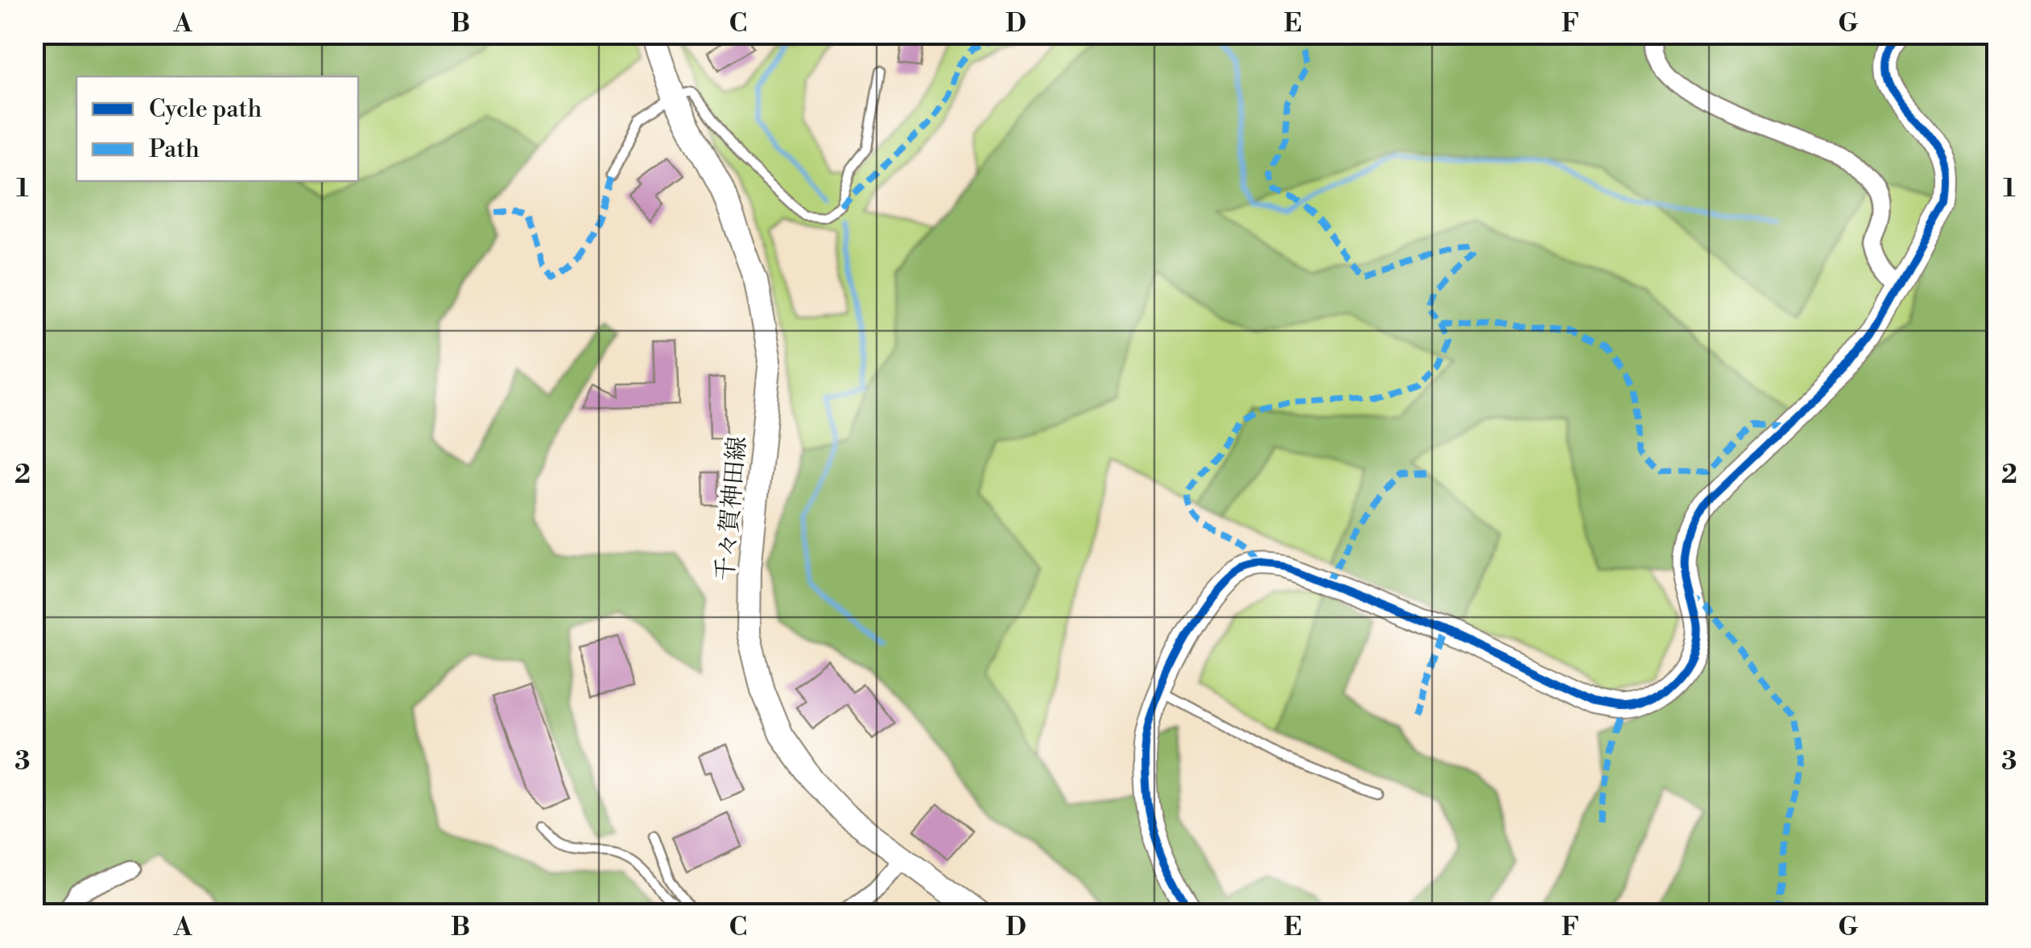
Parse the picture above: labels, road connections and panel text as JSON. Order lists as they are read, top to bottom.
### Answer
{
  "streets": {
    "street": ["千々賀神田線"]
  },
  "legend": ["Cycle path", "Path"],
  "grid": {
    "columns": [
      "A",
      "B",
      "C",
      "D",
      "E",
      "F",
      "G"
    ],
    "rows": ["1", "2", "3"]
  }
}
